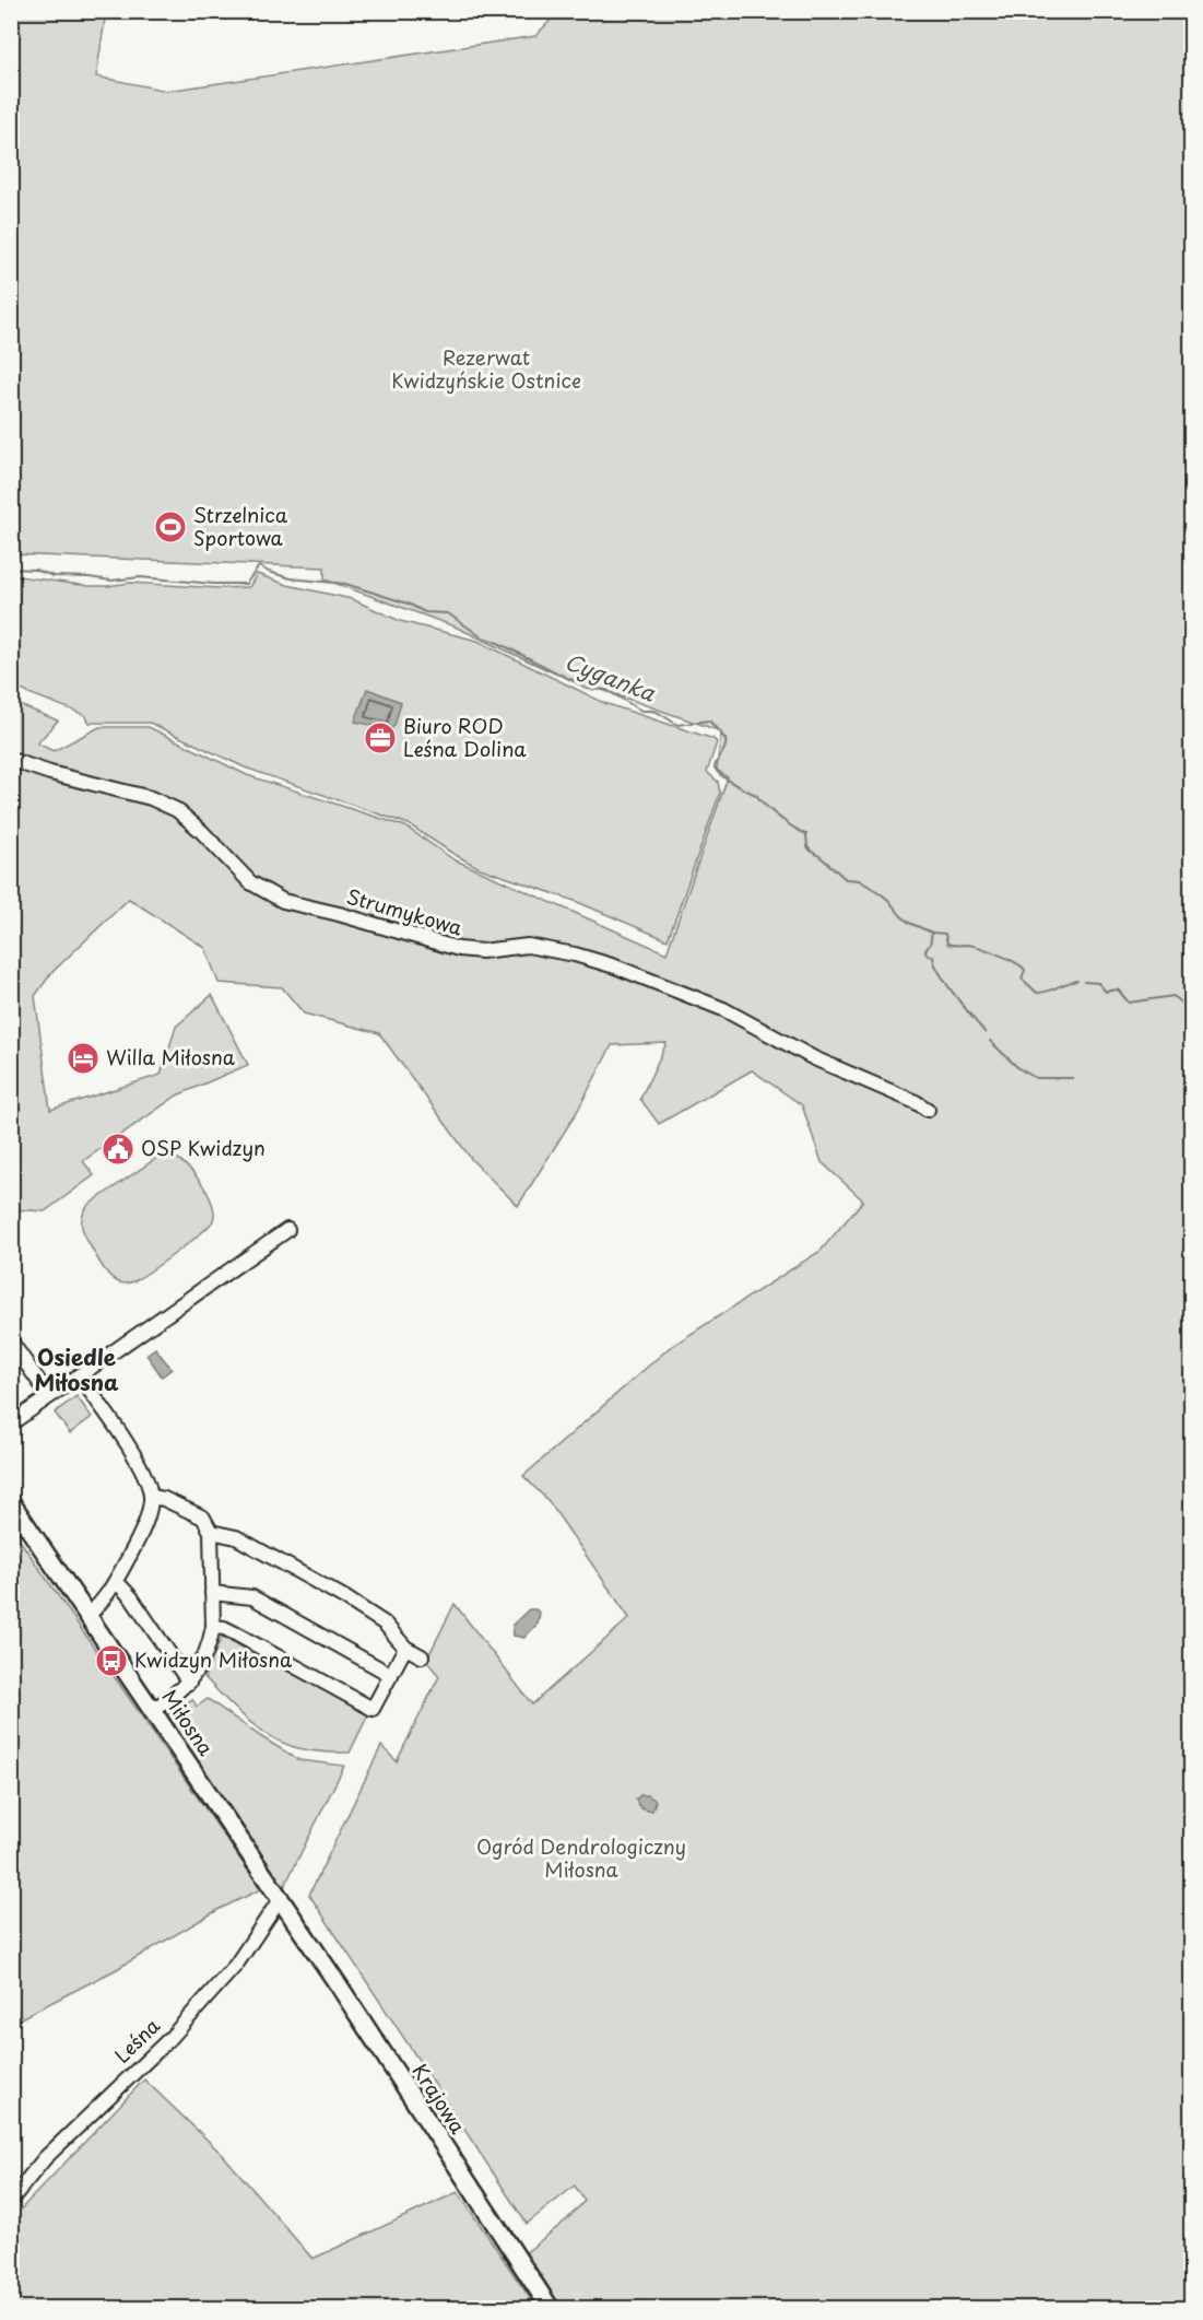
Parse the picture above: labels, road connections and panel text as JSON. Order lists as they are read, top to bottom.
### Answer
{
  "streets": {
    "main road": ["Miłosna", "Krajowa"],
    "street": ["Strumykowa", "Leśna"]
  },
  "crossings": [
    ["Miłosna", "Leśna"],
    ["Miłosna", "Krajowa"],
    ["Leśna", "Krajowa"]
  ],
  "districts": ["Osiedle Miłosna"],
  "water": ["Cyganka"],
  "parks": ["Rezerwat Kwidzyńskie Ostnice", "Ogród Dendrologiczny Miłosna"],
  "places": {
    "sports": ["Strzelnica Sportowa"],
    "office": ["Biuro ROD Leśna Dolina"],
    "hotel": ["Willa Miłosna"],
    "public building": ["OSP Kwidzyn"],
    "bus stop": ["Kwidzyn Miłosna"]
  }
}
